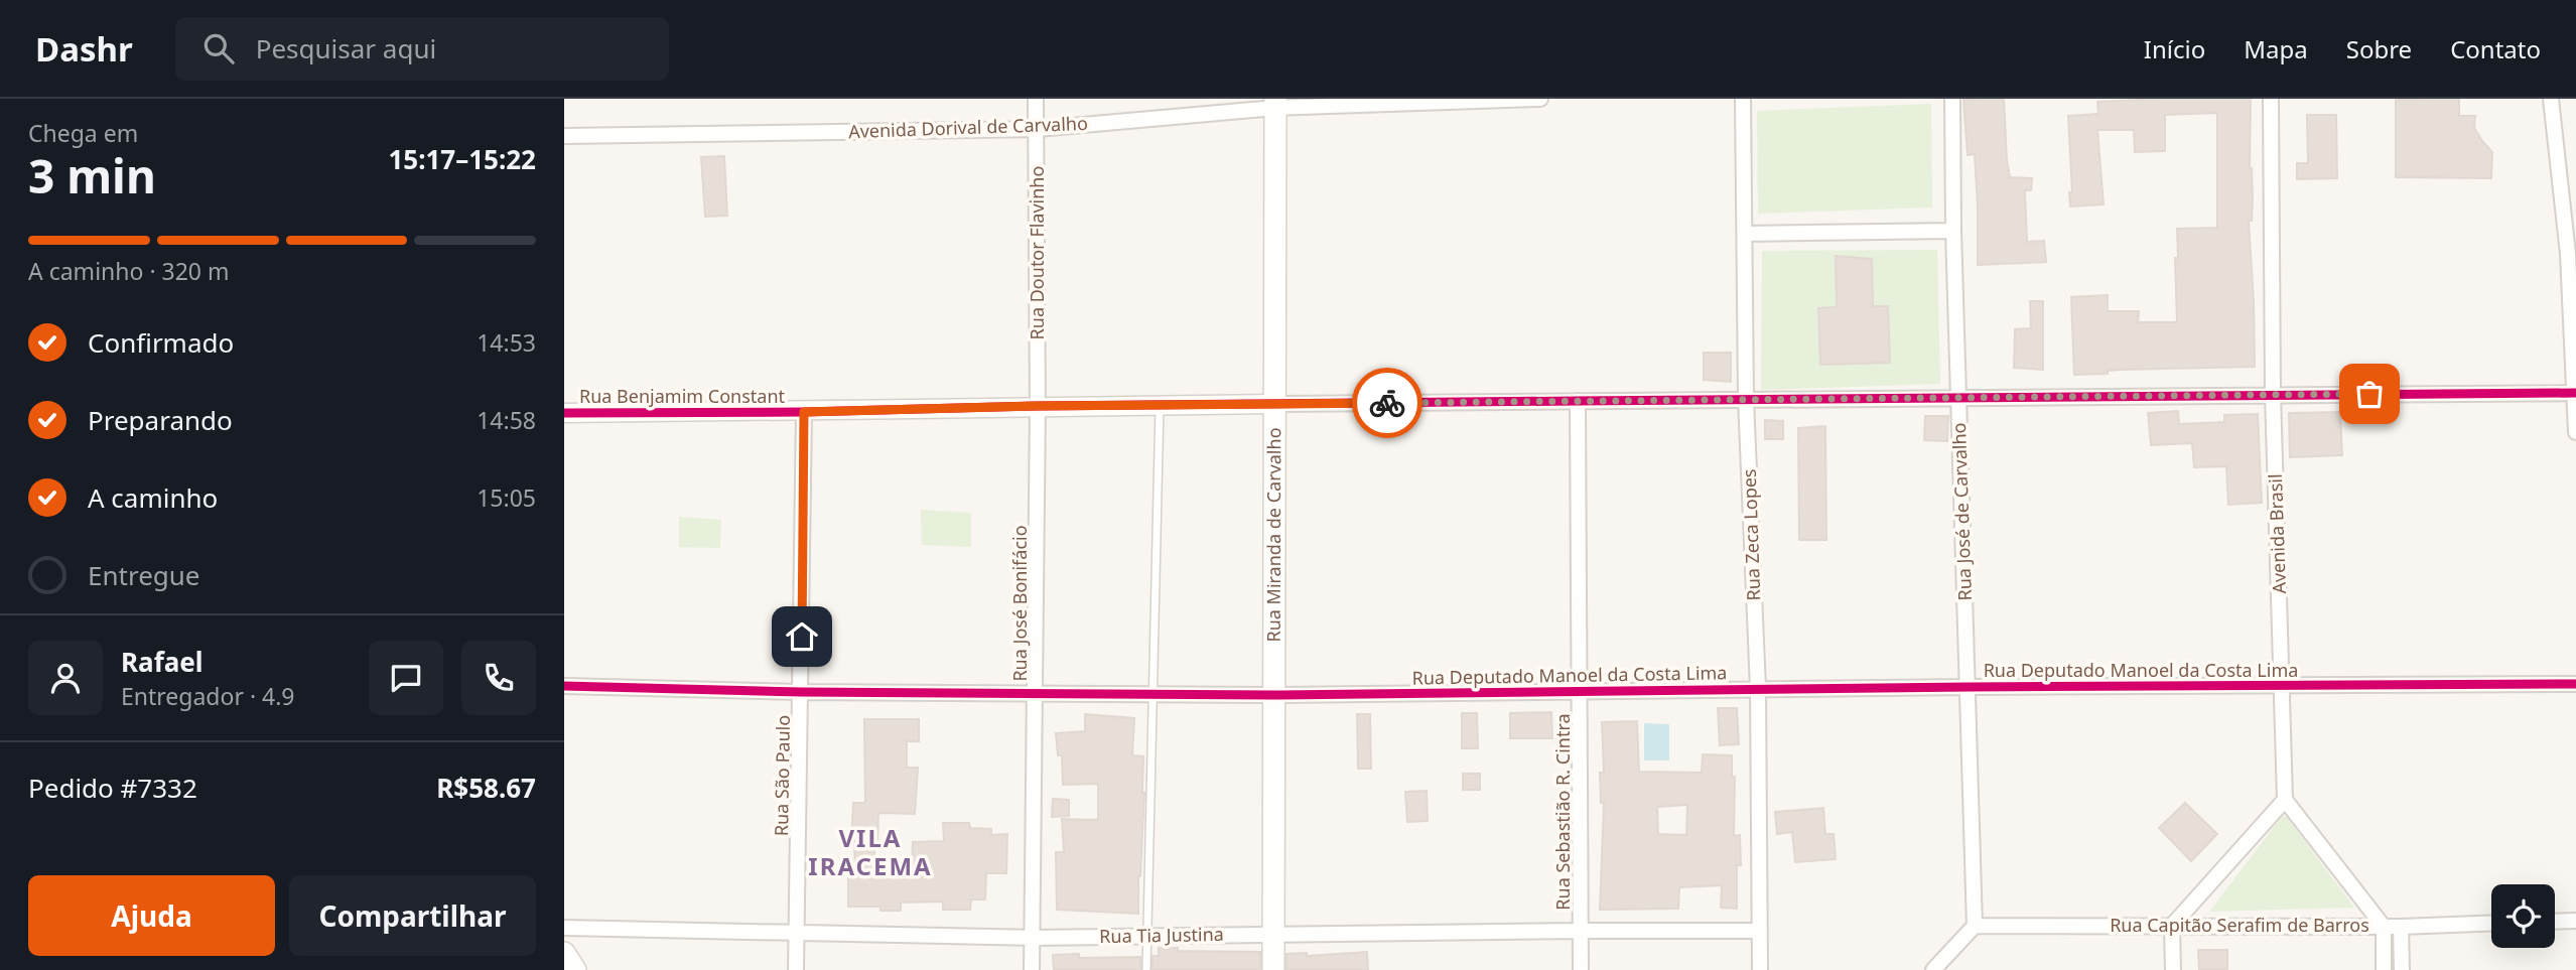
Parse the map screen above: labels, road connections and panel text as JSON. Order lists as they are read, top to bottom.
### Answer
{
  "streets": {
    "main road": ["Rua Miranda de Carvalho"],
    "street": [
      "Avenida Dorival de Carvalho",
      "Rua Doutor Flavinho",
      "Rua Benjamim Constant",
      "Rua José de Carvalho",
      "Avenida Brasil",
      "Rua Zeca Lopes",
      "Rua José Bonifácio",
      "Rua Deputado Manoel da Costa Lima",
      "Rua São Paulo",
      "Rua Sebastião R. Cintra",
      "Rua Capitão Serafim de Barros",
      "Rua Tia Justina"
    ]
  },
  "crossings": [
    ["Avenida Dorival de Carvalho", "Rua Doutor Flavinho"],
    ["Avenida Dorival de Carvalho", "Rua Miranda de Carvalho"],
    ["Rua Doutor Flavinho", "Rua Benjamim Constant"],
    ["Rua Doutor Flavinho", "Rua José Bonifácio"],
    ["Rua Benjamim Constant", "Rua José de Carvalho"],
    ["Rua Benjamim Constant", "Rua Miranda de Carvalho"],
    ["Rua Benjamim Constant", "Avenida Brasil"],
    ["Rua Benjamim Constant", "Rua Zeca Lopes"],
    ["Rua Benjamim Constant", "Rua José Bonifácio"],
    ["Rua Benjamim Constant", "Rua São Paulo"],
    ["Rua Benjamim Constant", "Rua Sebastião R. Cintra"],
    ["Rua José de Carvalho", "Rua Deputado Manoel da Costa Lima"],
    ["Rua José de Carvalho", "Rua Capitão Serafim de Barros"],
    ["Rua Miranda de Carvalho", "Rua Deputado Manoel da Costa Lima"],
    ["Rua Miranda de Carvalho", "Rua Tia Justina"],
    ["Avenida Brasil", "Rua Deputado Manoel da Costa Lima"],
    ["Rua Zeca Lopes", "Rua Deputado Manoel da Costa Lima"],
    ["Rua Zeca Lopes", "Rua Tia Justina"],
    ["Rua José Bonifácio", "Rua Deputado Manoel da Costa Lima"],
    ["Rua José Bonifácio", "Rua Tia Justina"],
    ["Rua Deputado Manoel da Costa Lima", "Rua São Paulo"],
    ["Rua Deputado Manoel da Costa Lima", "Rua Sebastião R. Cintra"],
    ["Rua São Paulo", "Rua Tia Justina"],
    ["Rua Sebastião R. Cintra", "Rua Tia Justina"]
  ],
  "districts": ["VILA IRACEMA"],
  "page": {
    "header": "Dashr",
    "search": "Pesquisar aqui",
    "nav": [
      "Início",
      "Mapa",
      "Sobre",
      "Contato"
    ],
    "heading": ["3 min", "Chega em", "15:17–15:22"],
    "panel": [
      "Rafael",
      "Entregador · 4.9",
      "Pedido #7332",
      "R$58.67"
    ],
    "bar": "A caminho · 320 m",
    "list": [
      ["Confirmado", "14:53"],
      ["Preparando", "14:58"],
      ["A caminho", "15:05"],
      "Entregue"
    ],
    "buttons": ["Ajuda", "Compartilhar"]
  }
}
